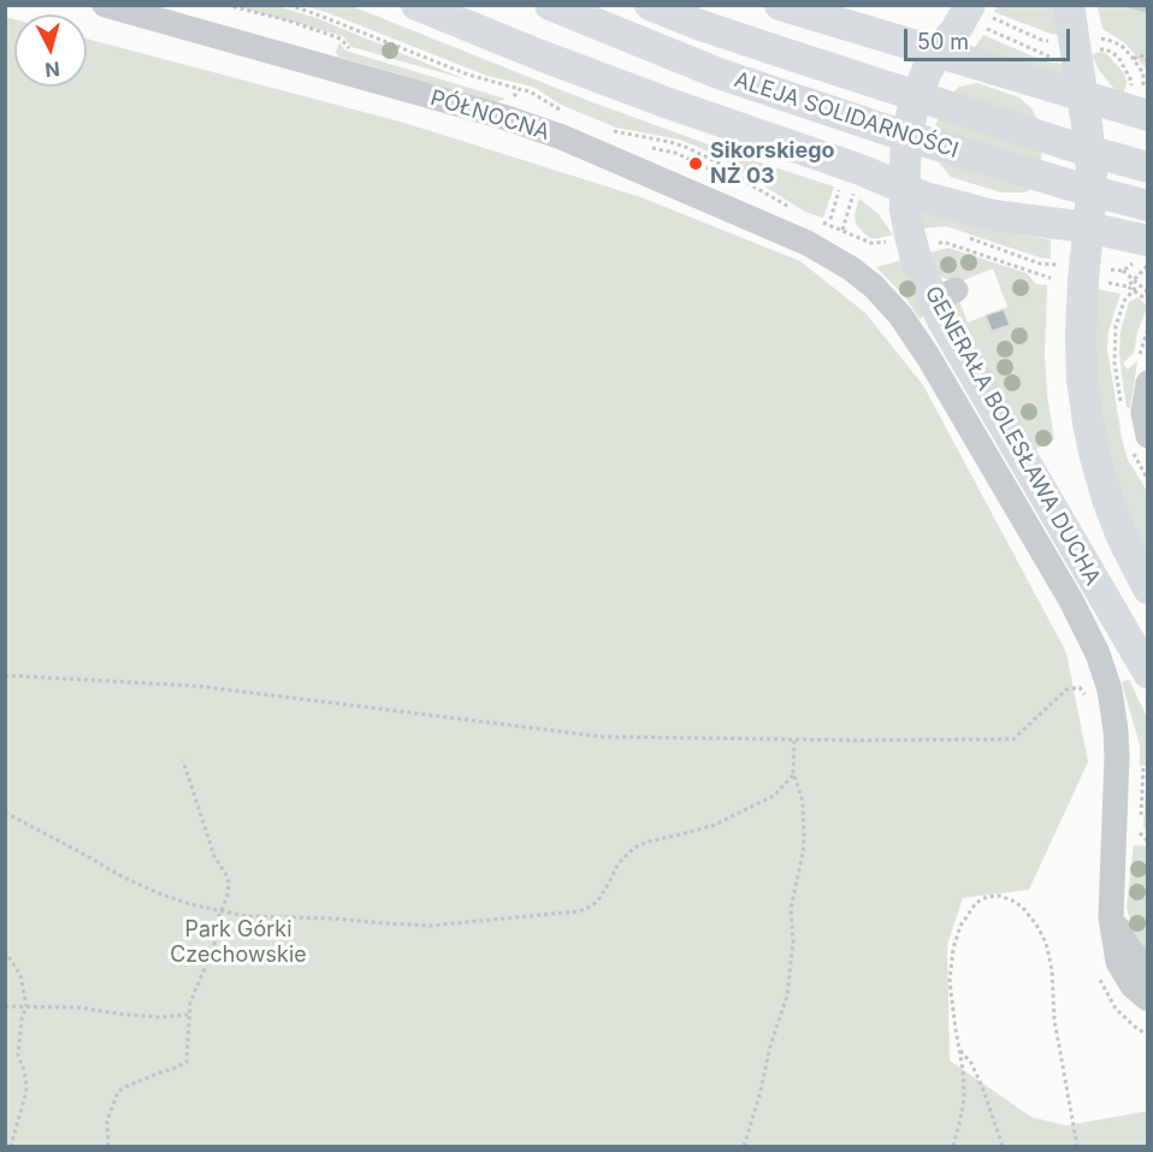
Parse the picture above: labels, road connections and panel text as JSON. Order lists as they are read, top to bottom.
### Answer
{
  "streets": {
    "main road": ["ALEJA SOLIDARNOŚCI", "GENERAŁA BOLESŁAWA DUCHA"],
    "street": ["PÓŁNOCNA"]
  },
  "parks": ["Park Górki Czechowskie"],
  "places": ["Sikorskiego NŻ 03"],
  "scale_bar": "50 m",
  "north": "bottom"
}
